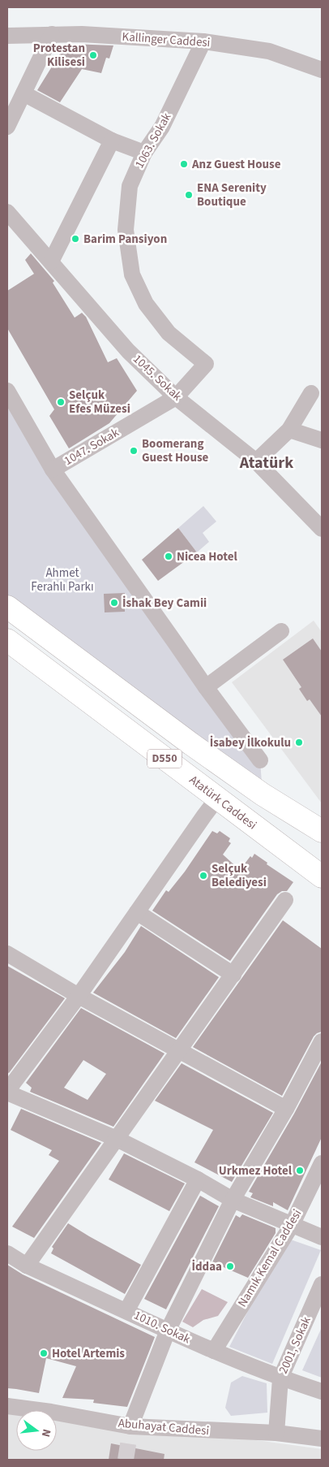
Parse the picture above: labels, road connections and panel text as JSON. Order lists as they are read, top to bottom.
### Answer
{
  "streets": {
    "highway": ["D550", "Atatürk Caddesi"],
    "street": [
      "Kallinger Caddesi",
      "1063. Sokak",
      "1045. Sokak",
      "1047. Sokak",
      "Namık Kemal Caddesi",
      "1010. Sokak",
      "2001, Sokak",
      "Abuhayat Caddesi"
    ]
  },
  "crossings": [
    ["Kallinger Caddesi", "1063. Sokak"],
    ["1063. Sokak", "1047. Sokak"],
    ["1045. Sokak", "1047. Sokak"],
    ["Namık Kemal Caddesi", "1010. Sokak"],
    ["1010. Sokak", "2001, Sokak"],
    ["2001, Sokak", "Abuhayat Caddesi"]
  ],
  "districts": ["Atatürk"],
  "parks": ["Ahmet Ferahlı Parkı"],
  "places": [
    "Protestan Kilisesi",
    "Anz Guest House",
    "ENA Serenity Boutique",
    "Barim Pansiyon",
    "Selçuk Efes Müzesi",
    "Boomerang Guest House",
    "Nicea Hotel",
    "İshak Bey Camii",
    "İsabey İlkokulu",
    "Selçuk Belediyesi",
    "Urkmez Hotel",
    "İddaa",
    "Hotel Artemis"
  ],
  "north": "right"
}
